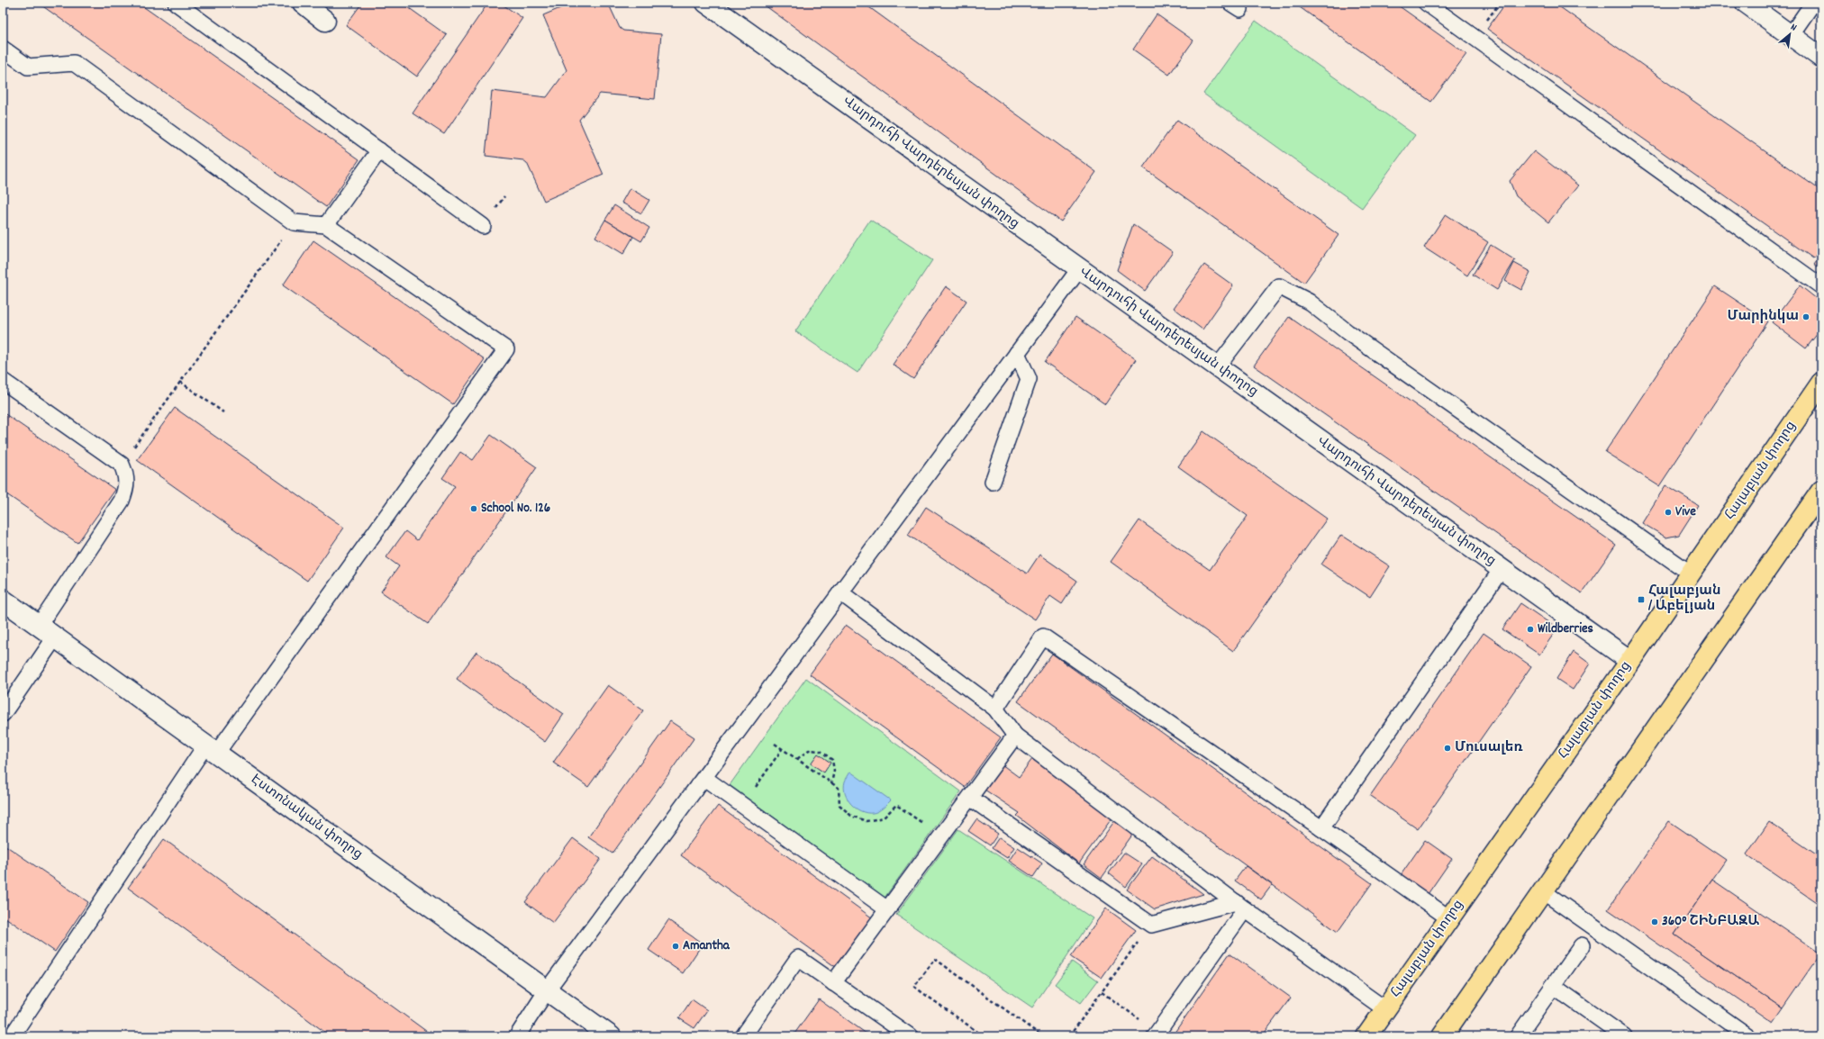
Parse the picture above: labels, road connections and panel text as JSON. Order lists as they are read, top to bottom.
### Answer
{
  "streets": {
    "main road": ["Հալաբյան փողոց"],
    "street": ["Վարդուհի Վարդերեսյան փողոց", "Էստոնական փողոց"]
  },
  "crossings": [
    ["Վարդուհի Վարդերեսյան փողոց", "Հալաբյան փողոց"]
  ],
  "places": {
    "other": [
      "Մարինկա",
      "School No. 126",
      "Vive",
      "Wildberries",
      "Մուսալեռ",
      "360° ՇԻՆԲԱԶԱ",
      "Amantha"
    ],
    "transit": ["Հալաբյան / Աբելյան"]
  },
  "north": "top right"
}
